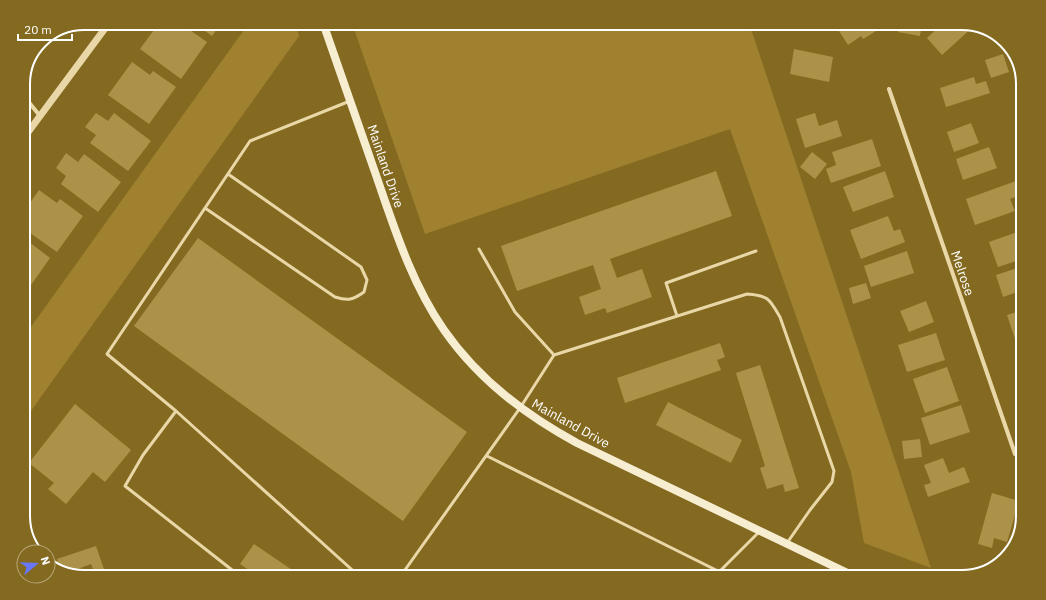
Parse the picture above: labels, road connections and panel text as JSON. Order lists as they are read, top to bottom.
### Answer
{
  "streets": {
    "main road": ["Mainland Drive"],
    "street": ["Melrose"]
  },
  "scale_bar": "20 m",
  "north": "right"
}
